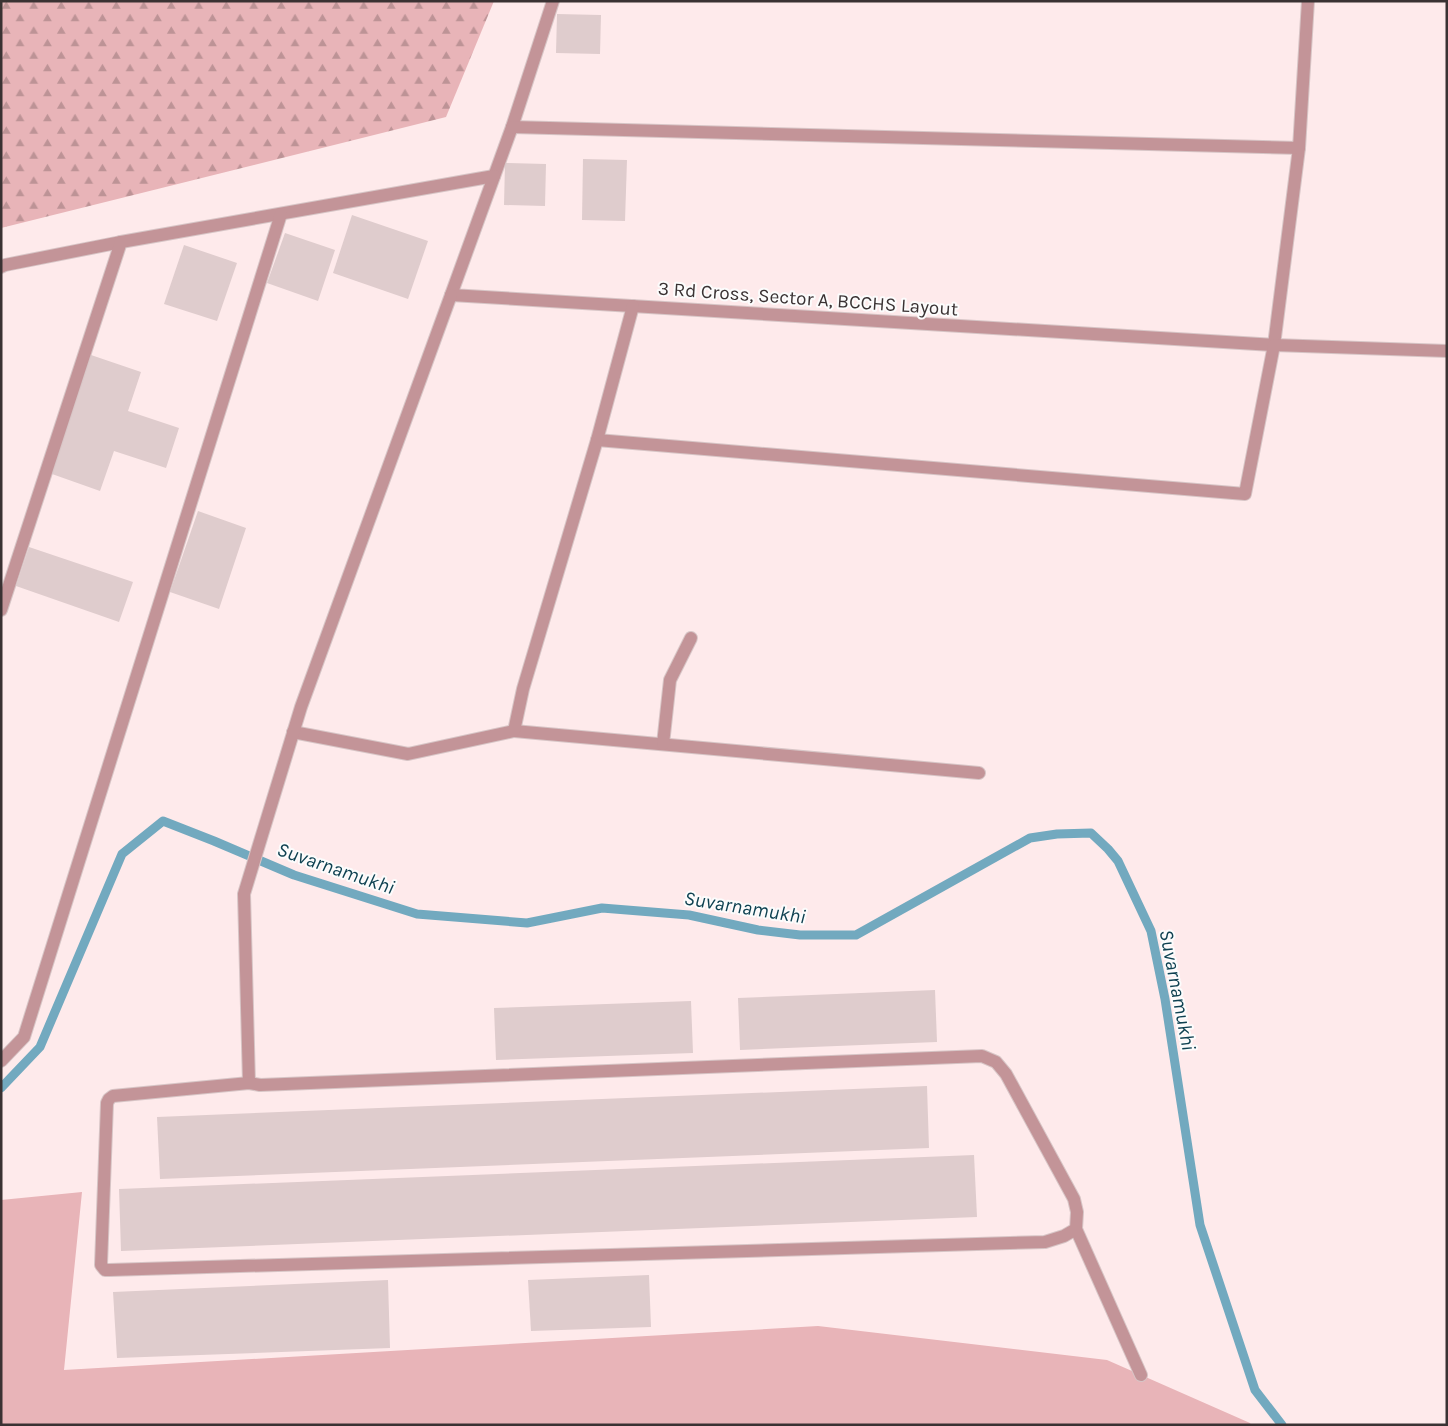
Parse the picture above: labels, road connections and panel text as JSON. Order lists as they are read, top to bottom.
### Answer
{
  "streets": {
    "street": ["3 Rd Cross, Sector A, BCCHS Layout"]
  },
  "water": ["Suvarnamukhi"]
}
